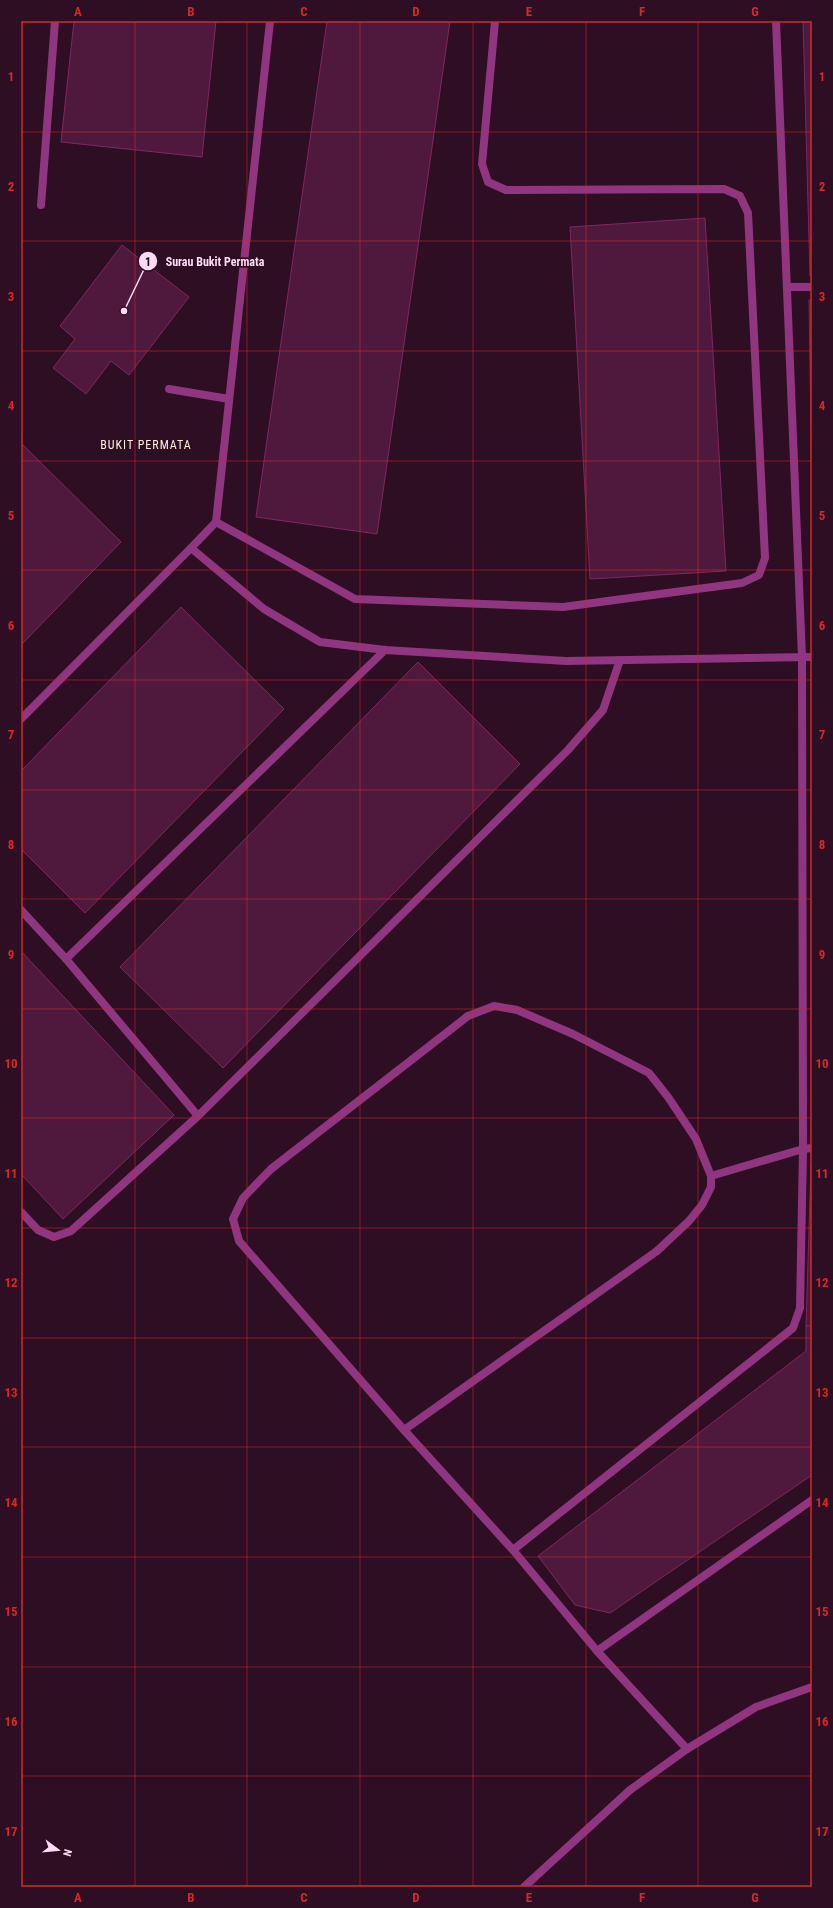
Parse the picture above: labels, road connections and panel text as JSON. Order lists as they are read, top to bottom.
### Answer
{
  "districts": ["BUKIT PERMATA"],
  "places": ["Surau Bukit Permata"],
  "north": "right",
  "grid": {
    "columns": [
      "A",
      "B",
      "C",
      "D",
      "E",
      "F",
      "G"
    ],
    "rows": [
      "1",
      "2",
      "3",
      "4",
      "5",
      "6",
      "7",
      "8",
      "9",
      "10",
      "11",
      "12",
      "13",
      "14",
      "15",
      "16",
      "17"
    ]
  }
}
